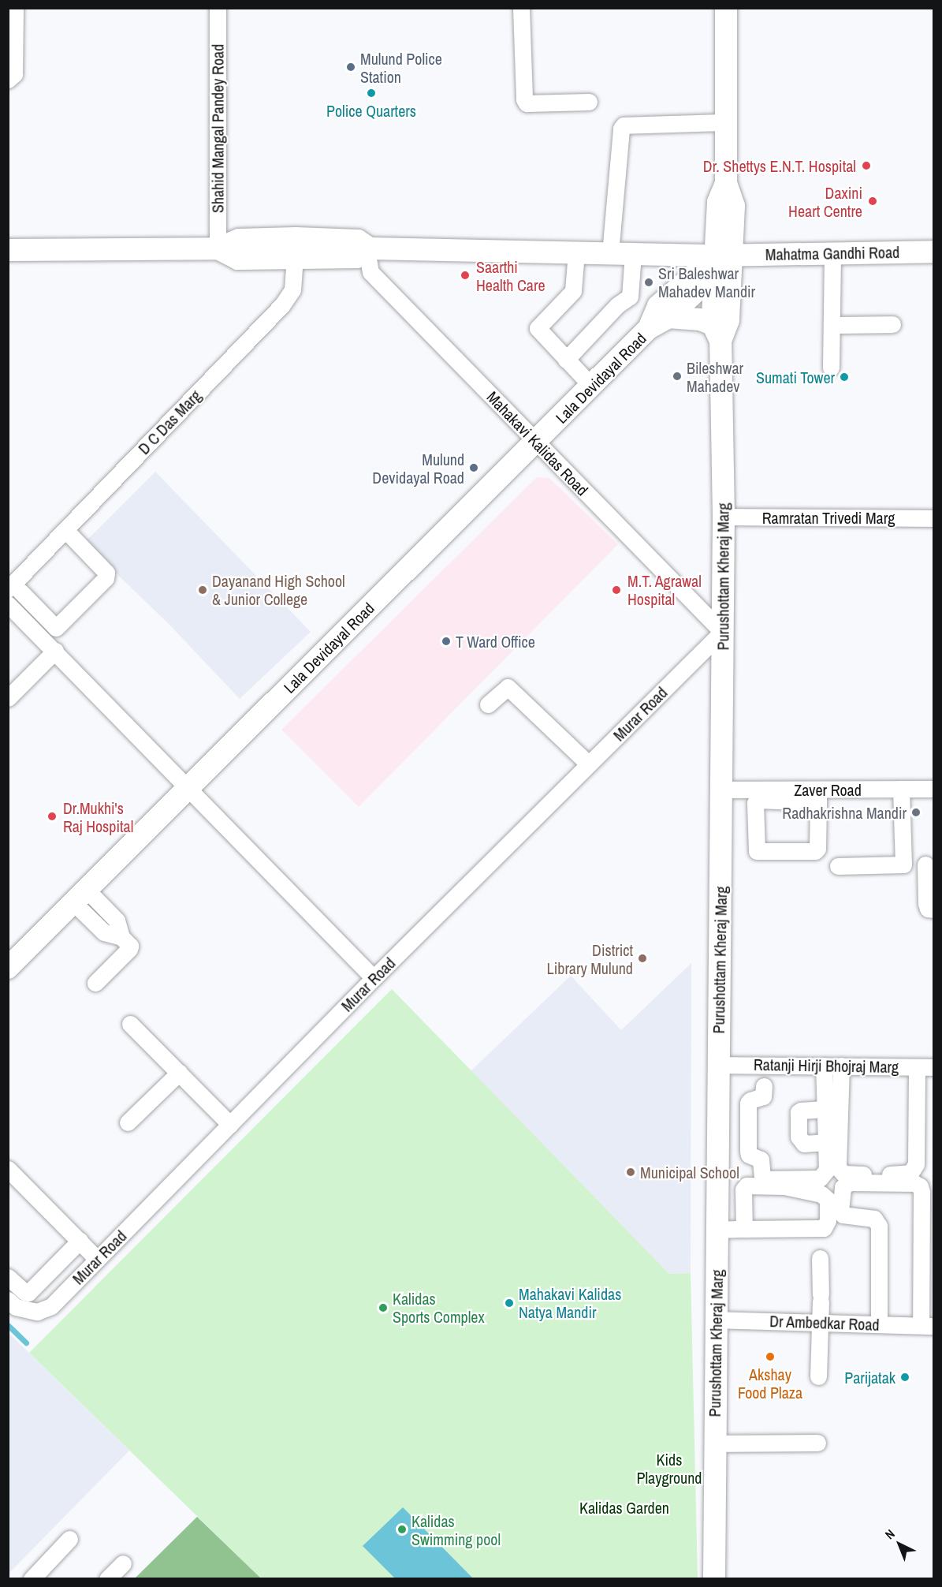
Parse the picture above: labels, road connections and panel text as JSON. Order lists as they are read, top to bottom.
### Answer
{
  "streets": {
    "street": [
      "Shahid Mangal Pandey Road",
      "Mahatma Gandhi Road",
      "Lala Devidayal Road",
      "D C Das Marg",
      "Mahakavi Kalidas Road",
      "Ramratan Trivedi Marg",
      "Purushottam Kheraj Marg",
      "Murar Road",
      "Zaver Road",
      "Ratanji Hirji Bhojraj Marg",
      "Dr Ambedkar Road"
    ]
  },
  "crossings": [
    ["Mahatma Gandhi Road", "Mahakavi Kalidas Road"],
    ["Lala Devidayal Road", "Mahakavi Kalidas Road"],
    ["Mahakavi Kalidas Road", "Purushottam Kheraj Marg"],
    ["Mahakavi Kalidas Road", "Murar Road"],
    ["Ramratan Trivedi Marg", "Purushottam Kheraj Marg"],
    ["Purushottam Kheraj Marg", "Murar Road"],
    ["Purushottam Kheraj Marg", "Zaver Road"],
    ["Purushottam Kheraj Marg", "Ratanji Hirji Bhojraj Marg"],
    ["Purushottam Kheraj Marg", "Dr Ambedkar Road"]
  ],
  "parks": ["Kids Playground", "Kalidas Garden"],
  "places": [
    "Mulund Police Station",
    "Police Quarters",
    "Dr. Shettys E.N.T. Hospital",
    "Daxini Heart Centre",
    "Saarthi Health Care",
    "Sri Baleshwar Mahadev Mandir",
    "Bileshwar Mahadev",
    "Sumati Tower",
    "Mulund Devidayal Road",
    "Dayanand High School & Junior College",
    "M.T. Agrawal Hospital",
    "T Ward Office",
    "Radhakrishna Mandir",
    "Dr.Mukhi's Raj Hospital",
    "District Library Mulund",
    "Municipal School",
    "Mahakavi Kalidas Natya Mandir",
    "Kalidas Sports Complex",
    "Akshay Food Plaza",
    "Parijatak",
    "Kalidas Swimming pool"
  ],
  "north": "top left"
}
